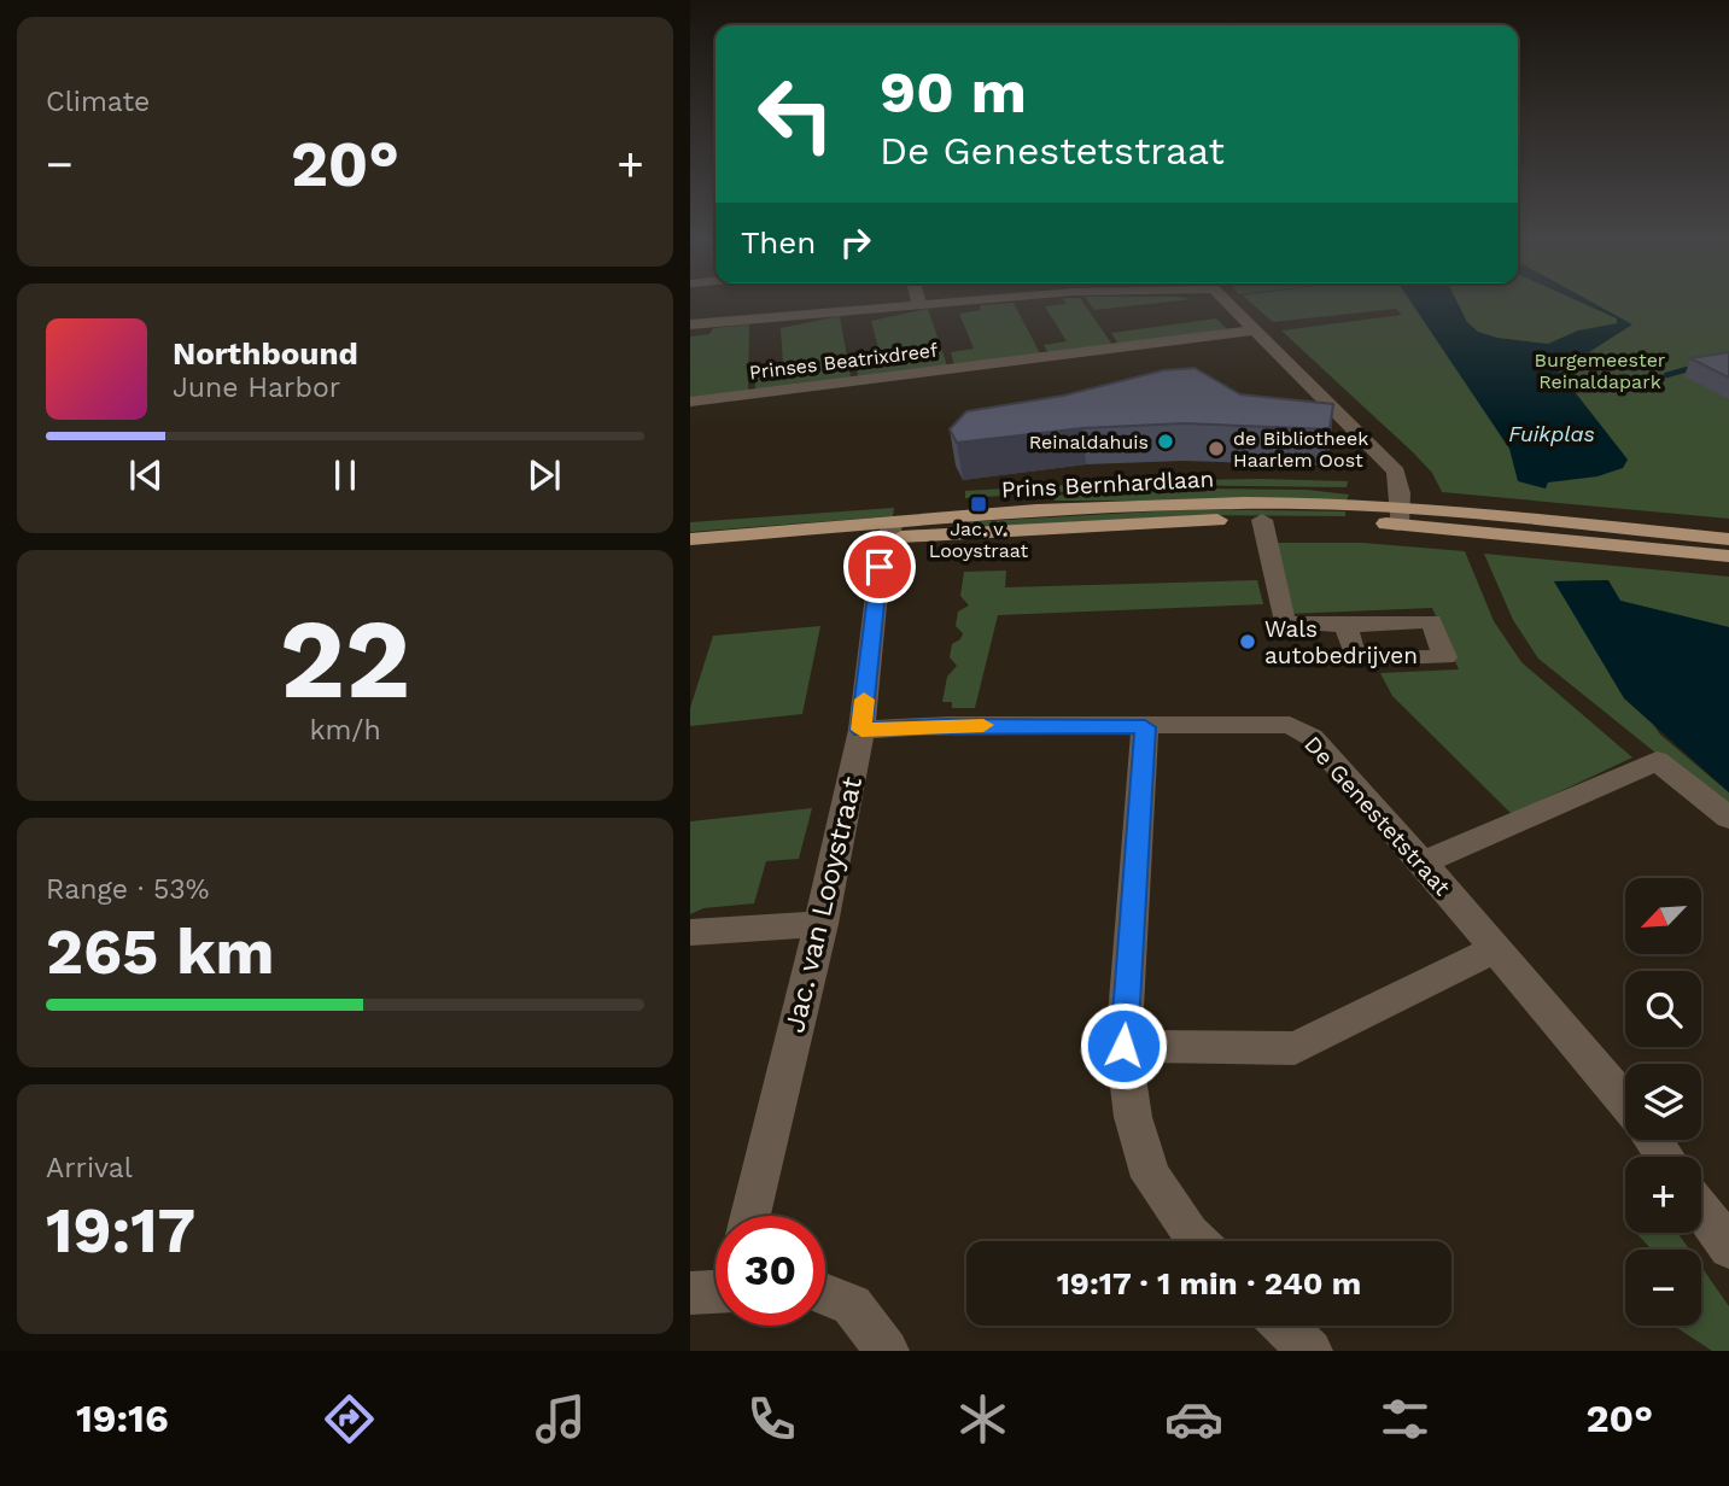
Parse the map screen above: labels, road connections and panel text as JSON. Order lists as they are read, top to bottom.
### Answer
{
  "streets": {
    "main road": ["Prins Bernhardlaan"],
    "street": ["Prinses Beatrixdreef", "De Genestetstraat", "Jac. van Looystraat"]
  },
  "crossings": [
    ["Prins Bernhardlaan", "Jac. van Looystraat"],
    ["De Genestetstraat", "Jac. van Looystraat"]
  ],
  "water": ["Fuikplas"],
  "parks": ["Burgemeester Reinaldapark"],
  "places": {
    "other": ["Reinaldahuis", "de Bibliotheek Haarlem Oost", "Wals autobedrijven"],
    "transit": ["Jac. v. Looystraat"]
  },
  "north": "bottom left",
  "page": {
    "tile": [
      "Climate",
      ["22", "km/h"],
      ["Range · 53%", "265 km"],
      ["Arrival", "19:17"]
    ],
    "turn": ["90 m", "De Genestetstraat"],
    "heat": ["−", "20°", "+"],
    "then": "Then",
    "song": ["Northbound", "June Harbor"],
    "map_buttons": ["+", "−"],
    "limit": "30",
    "trip": "19:17 · 1 min · 240 m",
    "tabs": ["19:16", "20°"]
  }
}
